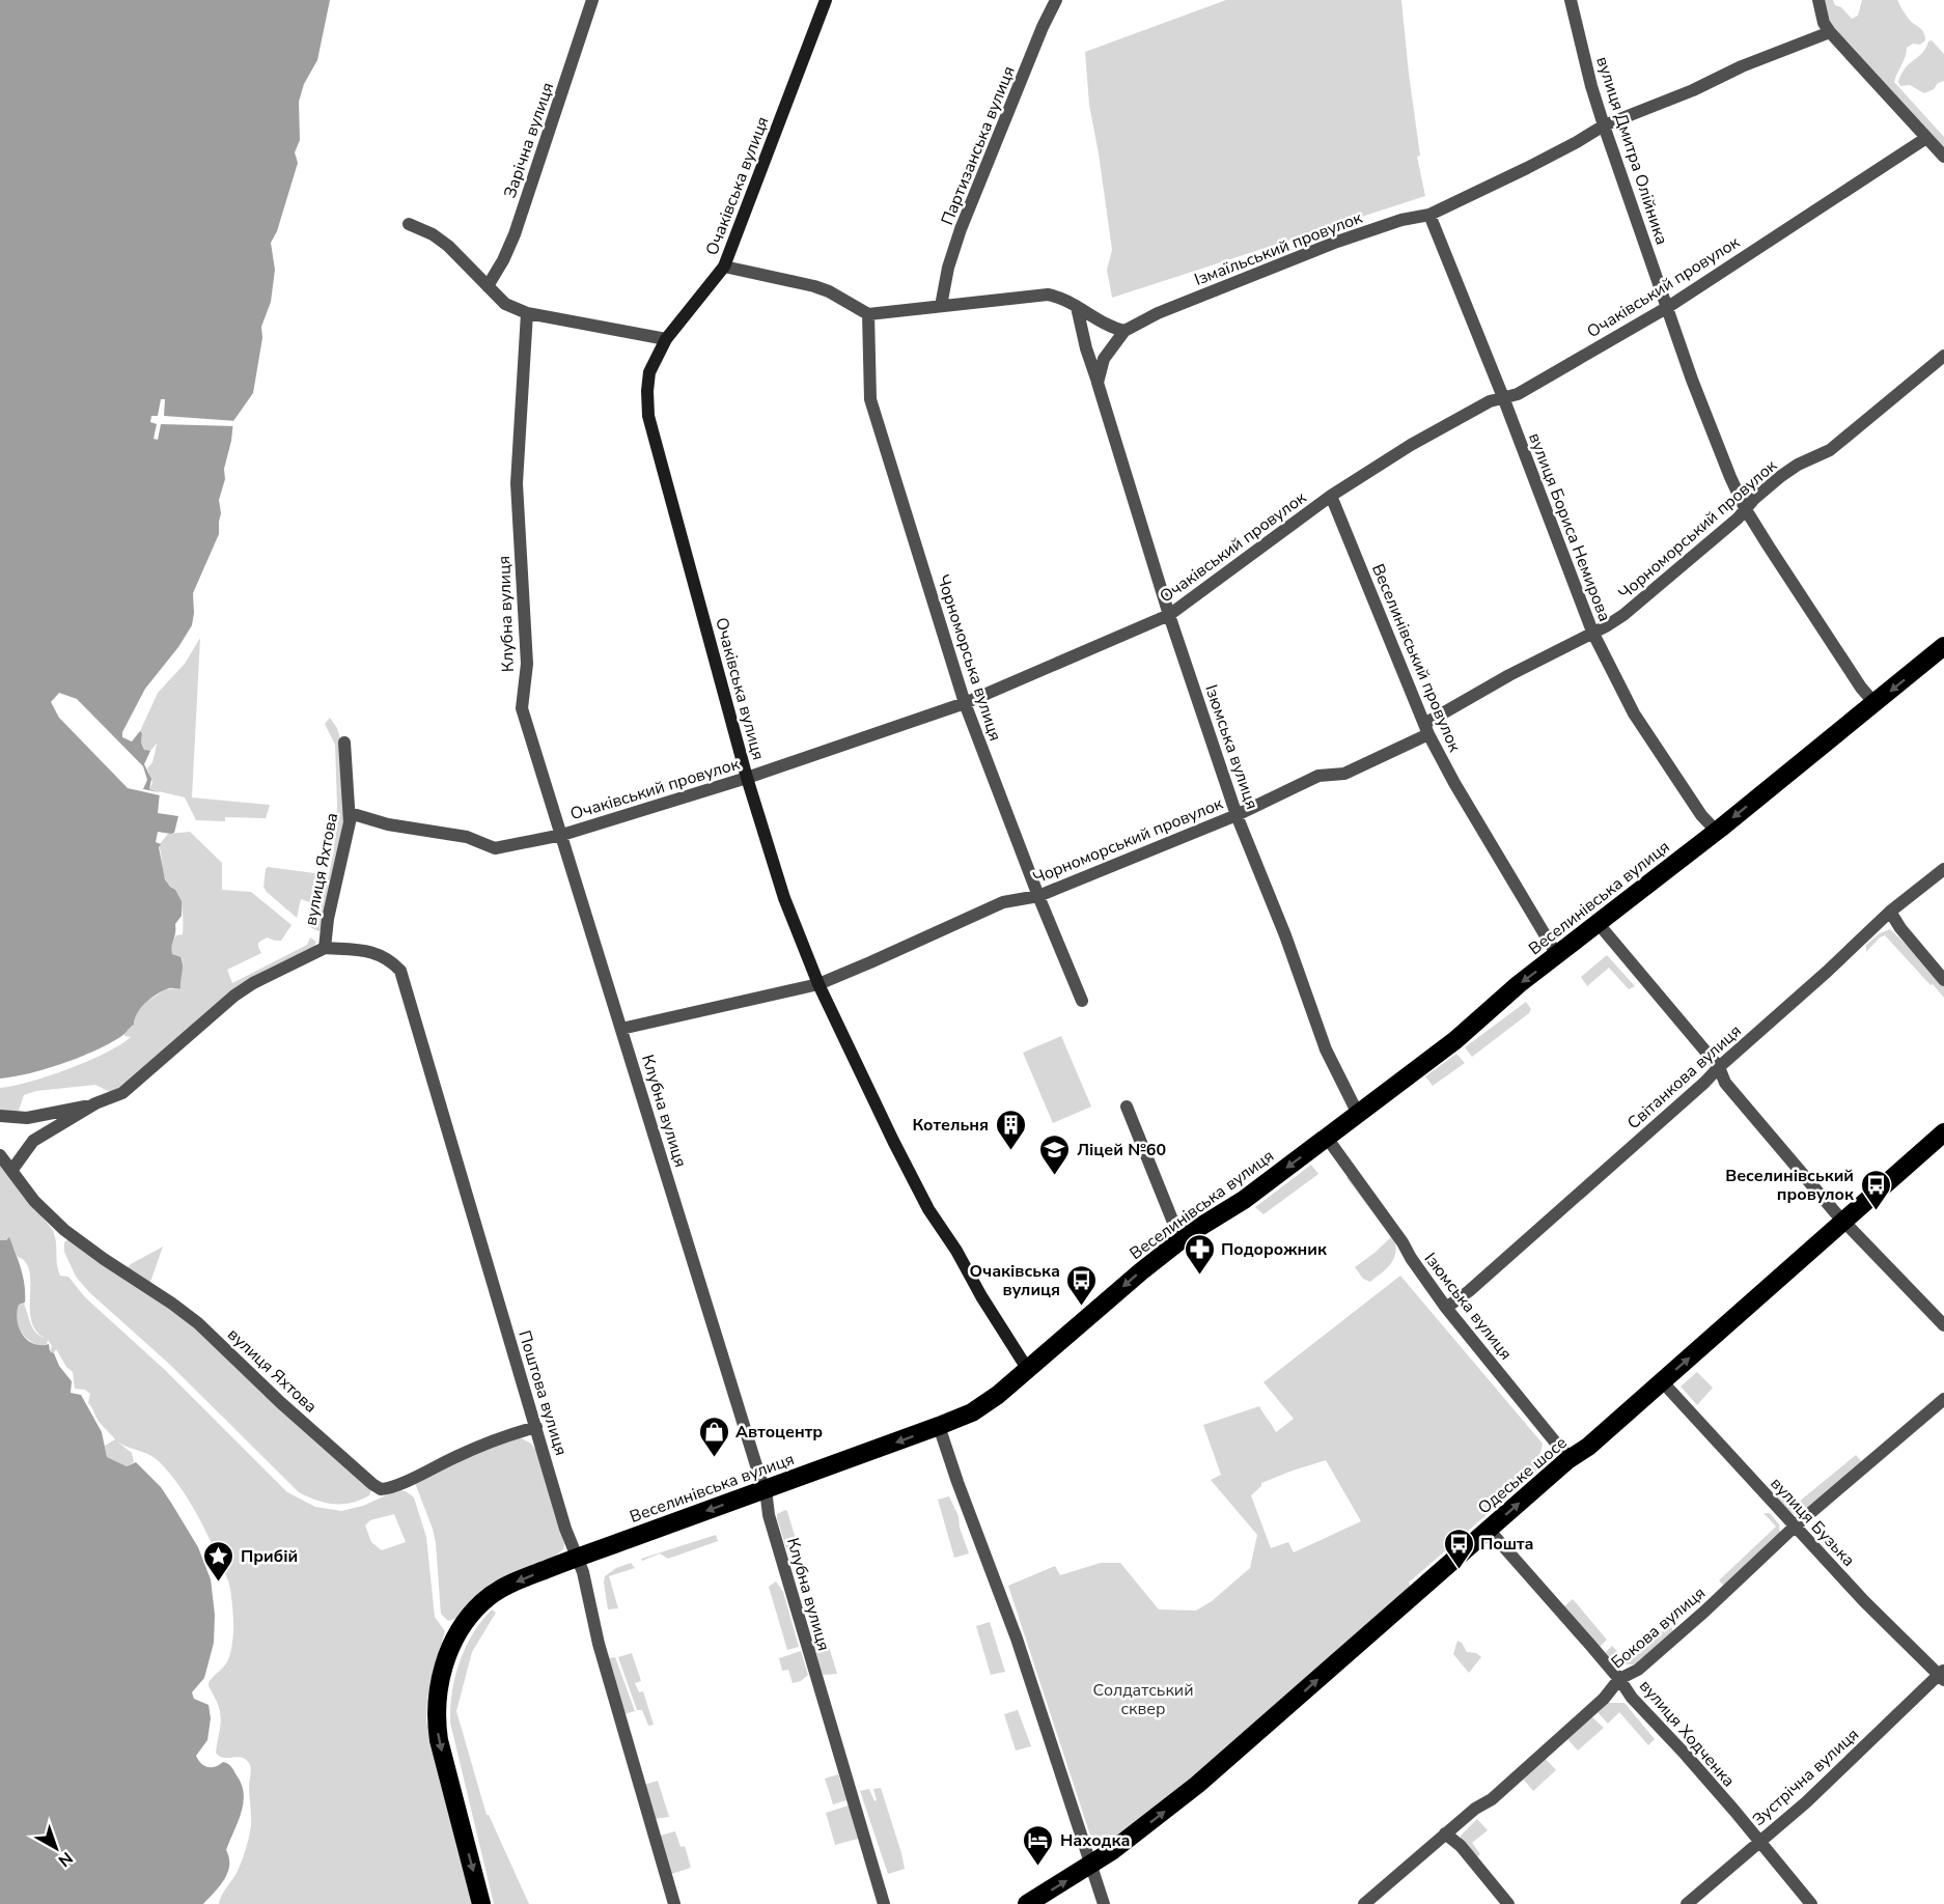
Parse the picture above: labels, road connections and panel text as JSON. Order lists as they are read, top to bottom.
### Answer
{
  "streets": {
    "highway": ["Веселинівська вулиця", "Одеське шосе"],
    "street": [
      "Зарічна вулиця",
      "Партизанська вулиця",
      "вулиця Дмитра Олійника",
      "Очаківська вулиця",
      "Ізмаїльський провулок",
      "Очаківський провулок",
      "вулиця Бориса Немирова",
      "Чорноморський провулок",
      "Клубна вулиця",
      "Чорноморська вулиця",
      "Веселинівський провулок",
      "Ізюмська вулиця",
      "вулиця Яхтова",
      "Світанкова вулиця",
      "Поштова вулиця",
      "вулиця Бузька",
      "Бокова вулиця",
      "вулиця Ходченка",
      "Зустрічна вулиця"
    ]
  },
  "crossings": [
    ["вулиця Дмитра Олійника", "Ізмаїльський провулок"],
    ["вулиця Дмитра Олійника", "Очаківський провулок"],
    ["вулиця Дмитра Олійника", "Чорноморський провулок"],
    ["вулиця Дмитра Олійника", "Веселинівська вулиця"],
    ["Очаківська вулиця", "Очаківський провулок"],
    ["Очаківська вулиця", "Чорноморський провулок"],
    ["Очаківська вулиця", "Веселинівська вулиця"],
    ["Ізмаїльський провулок", "вулиця Бориса Немирова"],
    ["Очаківський провулок", "вулиця Бориса Немирова"],
    ["Очаківський провулок", "Клубна вулиця"],
    ["Очаківський провулок", "Чорноморська вулиця"],
    ["Очаківський провулок", "Веселинівський провулок"],
    ["Очаківський провулок", "Ізюмська вулиця"],
    ["Очаківський провулок", "вулиця Яхтова"],
    ["вулиця Бориса Немирова", "Чорноморський провулок"],
    ["вулиця Бориса Немирова", "Веселинівська вулиця"],
    ["Чорноморський провулок", "Клубна вулиця"],
    ["Чорноморський провулок", "Чорноморська вулиця"],
    ["Чорноморський провулок", "Веселинівський провулок"],
    ["Чорноморський провулок", "Ізюмська вулиця"],
    ["Клубна вулиця", "Веселинівська вулиця"],
    ["Веселинівський провулок", "Веселинівська вулиця"],
    ["Ізюмська вулиця", "Веселинівська вулиця"],
    ["Ізюмська вулиця", "Світанкова вулиця"],
    ["Ізюмська вулиця", "Одеське шосе"],
    ["вулиця Яхтова", "Поштова вулиця"],
    ["Веселинівська вулиця", "Поштова вулиця"],
    ["Одеське шосе", "вулиця Бузька"],
    ["Одеське шосе", "вулиця Ходченка"],
    ["вулиця Бузька", "Бокова вулиця"],
    ["вулиця Бузька", "Зустрічна вулиця"],
    ["Бокова вулиця", "вулиця Ходченка"],
    ["вулиця Ходченка", "Зустрічна вулиця"]
  ],
  "one_way": ["Веселинівська вулиця", "Одеське шосе"],
  "parks": ["Солдатський сквер"],
  "places": {
    "building": ["Котельня"],
    "school or university": ["Ліцей №60"],
    "bus stop": ["Веселинівський провулок", "Очаківська вулиця", "Пошта"],
    "pharmacy": ["Подорожник"],
    "shop": ["Автоцентр"],
    "place": ["Прибій"],
    "hotel": ["Находка"]
  },
  "north": "bottom right"
}
